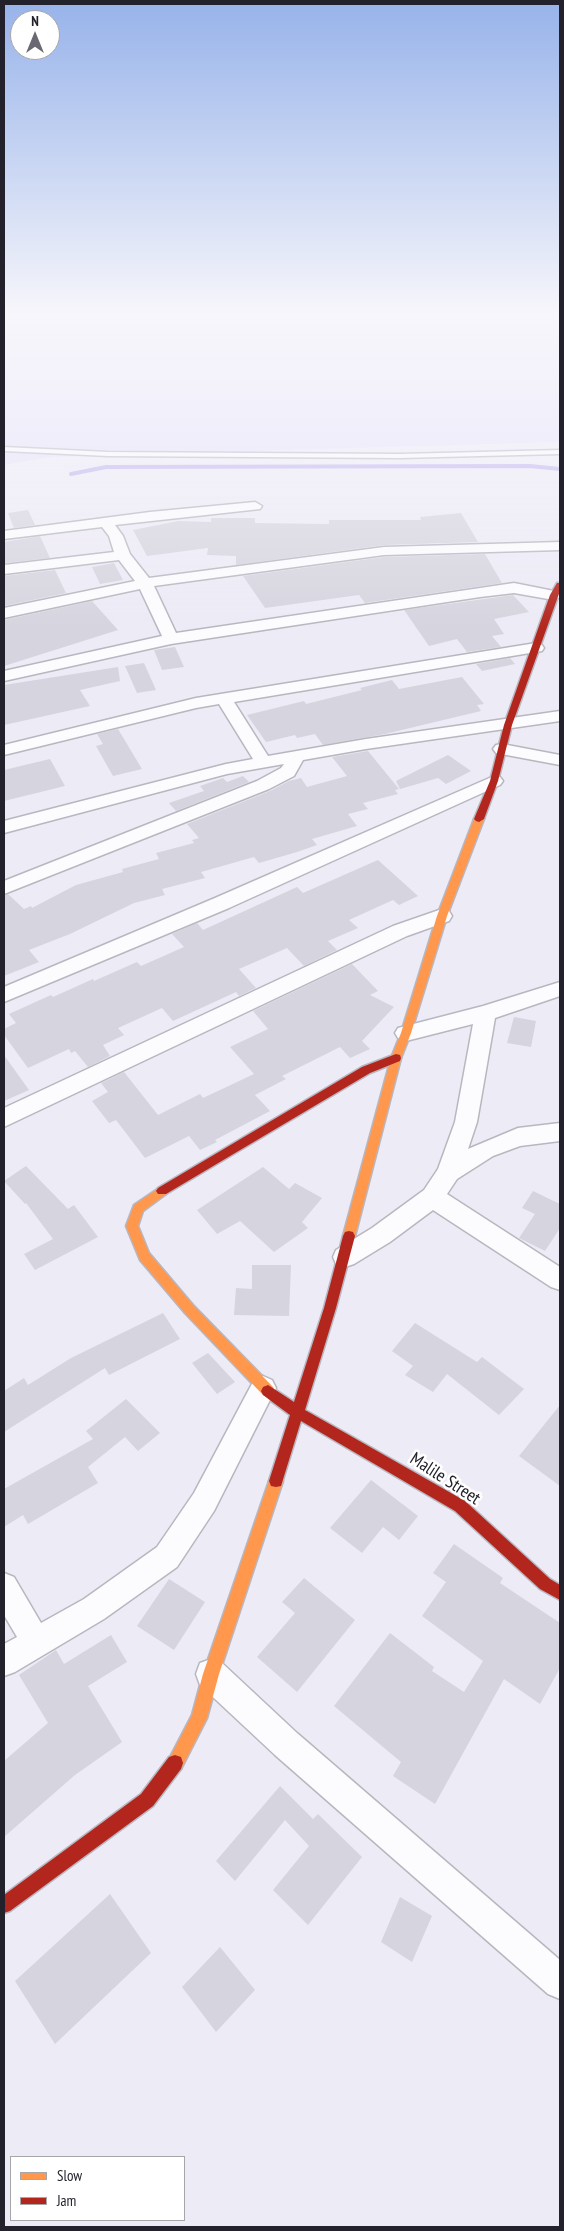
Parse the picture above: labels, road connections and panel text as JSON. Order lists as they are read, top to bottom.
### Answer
{
  "streets": {
    "street": ["Malile Street"]
  },
  "legend": ["Slow", "Jam"],
  "north": "top"
}
